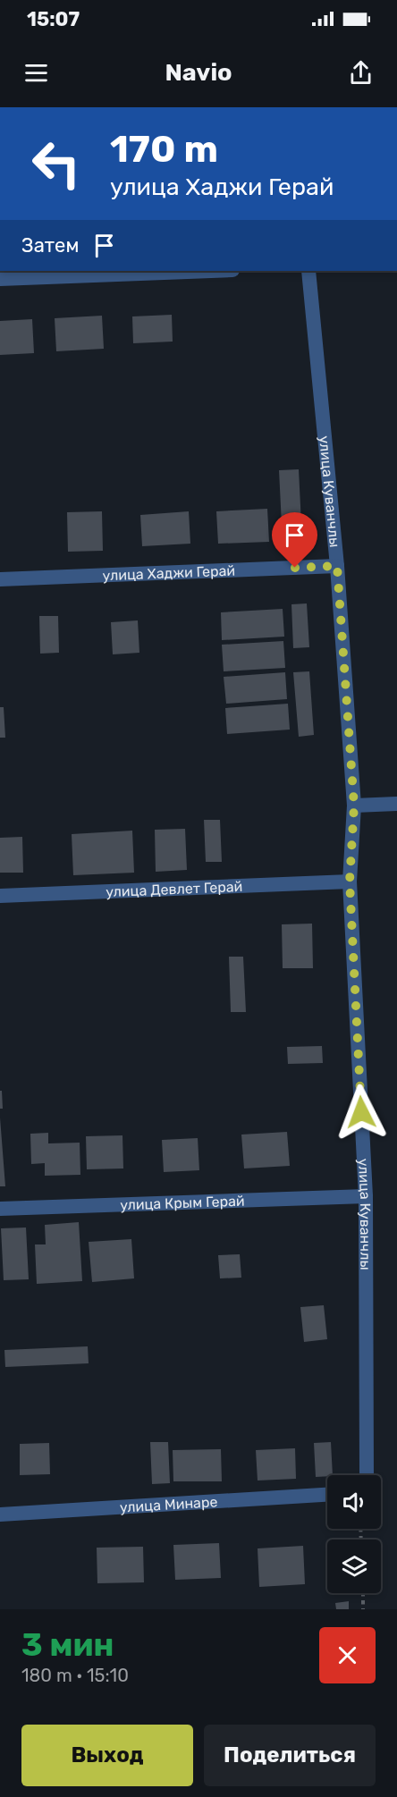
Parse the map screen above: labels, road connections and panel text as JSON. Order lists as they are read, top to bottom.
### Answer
{
  "streets": {
    "street": [
      "улица Куванчлы",
      "улица Хаджи Герай",
      "улица Девлет Герай",
      "улица Крым Герай",
      "улица Минаре"
    ]
  },
  "crossings": [
    ["улица Куванчлы", "улица Хаджи Герай"],
    ["улица Куванчлы", "улица Девлет Герай"],
    ["улица Куванчлы", "улица Крым Герай"]
  ],
  "page": {
    "status": "15:07",
    "header": "Navio",
    "turn": ["170 m", "улица Хаджи Герай"],
    "then": "Затем",
    "heading": ["3 мин", "180 m · 15:10"],
    "buttons": ["Выход", "Поделиться"]
  }
}
